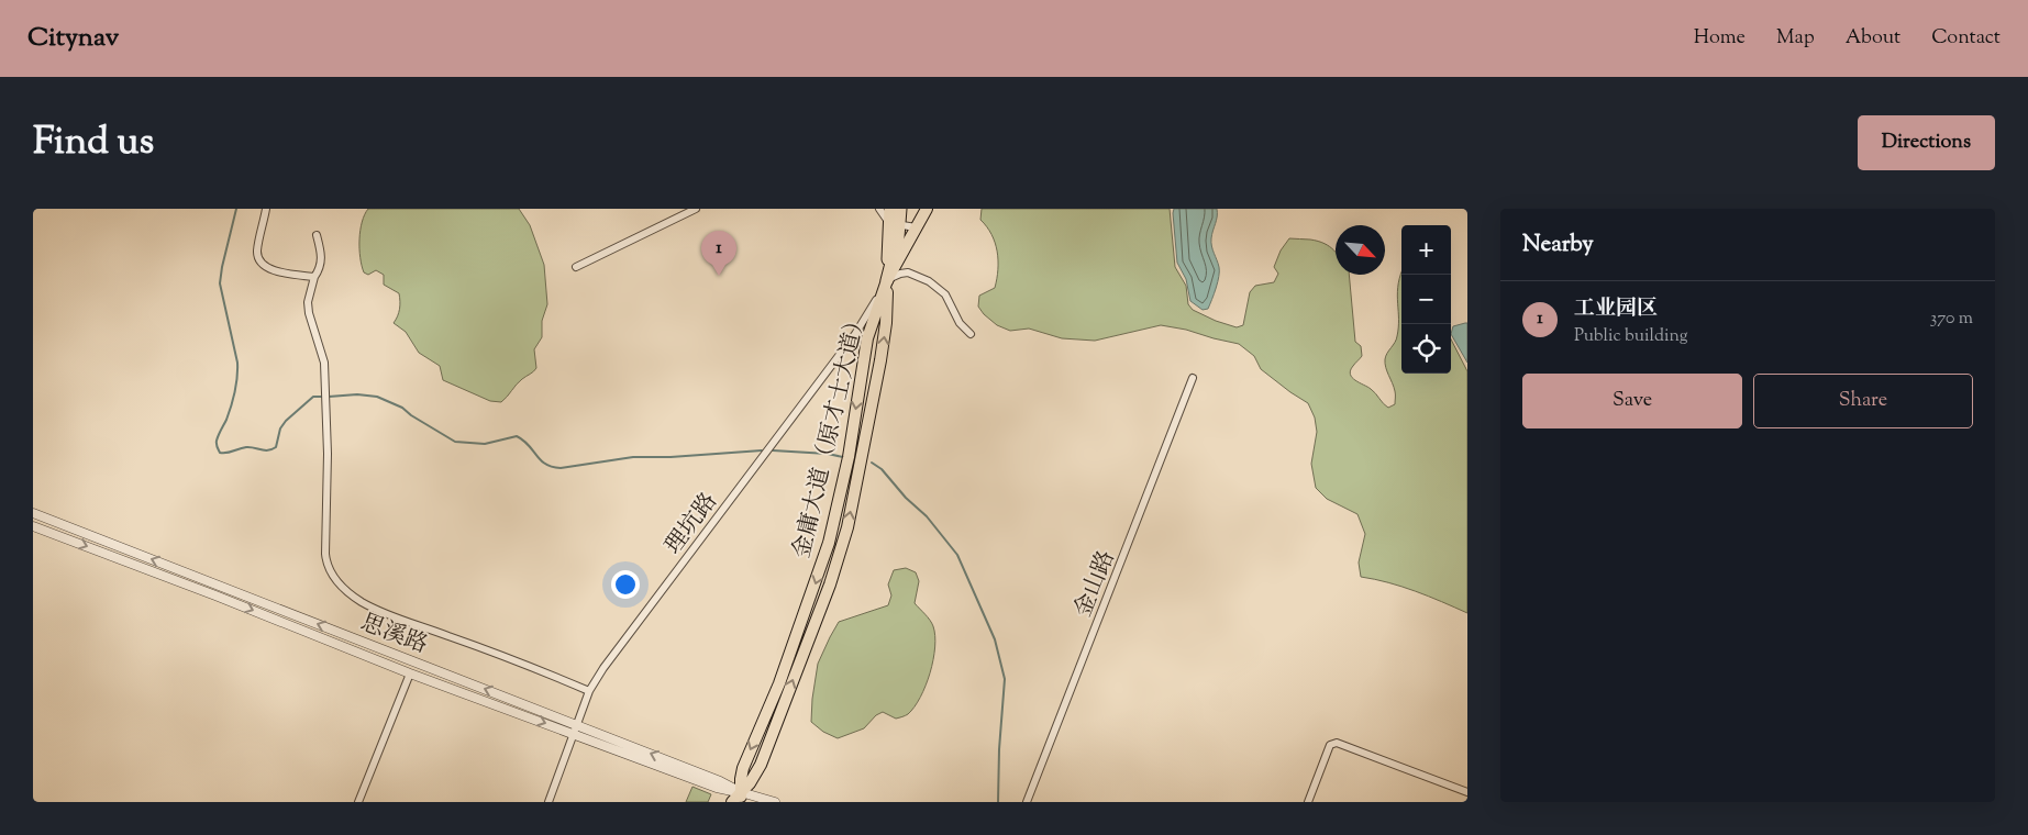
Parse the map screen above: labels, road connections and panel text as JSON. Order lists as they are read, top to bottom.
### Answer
{
  "streets": {
    "main road": ["金庸大道（原才士大道）"],
    "street": ["理坑路", "金山路", "思溪路"]
  },
  "crossings": [
    ["金庸大道（原才士大道）", "理坑路"],
    ["金庸大道（原才士大道）", "思溪路"],
    ["理坑路", "思溪路"]
  ],
  "north": "bottom right",
  "page": {
    "header": "Citynav",
    "nav": [
      "Home",
      "Map",
      "About",
      "Contact"
    ],
    "title": "Find us",
    "buttons": [
      "Directions",
      ["Save", "Share"]
    ],
    "heading": "Nearby",
    "map_buttons": ["+", "−"],
    "pins": "1",
    "list": [
      {
        "mark": "1",
        "name": "工业园区",
        "note": "Public building",
        "value": "370 m"
      }
    ]
  }
}
